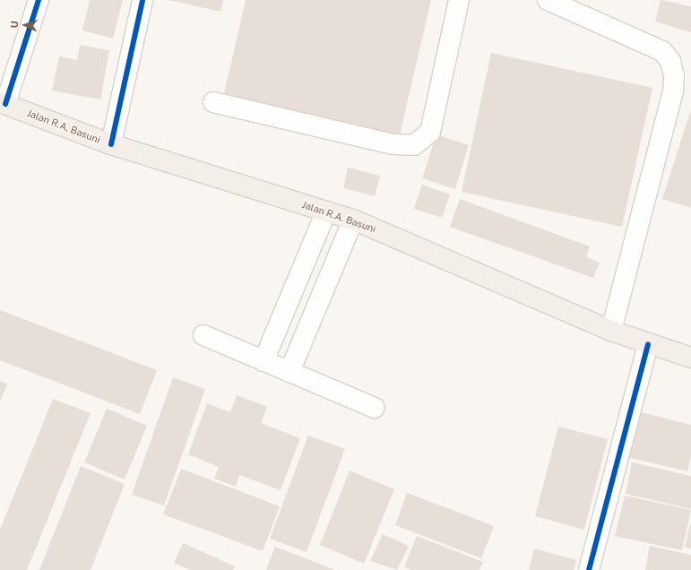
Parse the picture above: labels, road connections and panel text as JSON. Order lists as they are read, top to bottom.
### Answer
{
  "streets": {
    "main road": ["Jalan R.A. Basuni"]
  },
  "north": "left"
}
